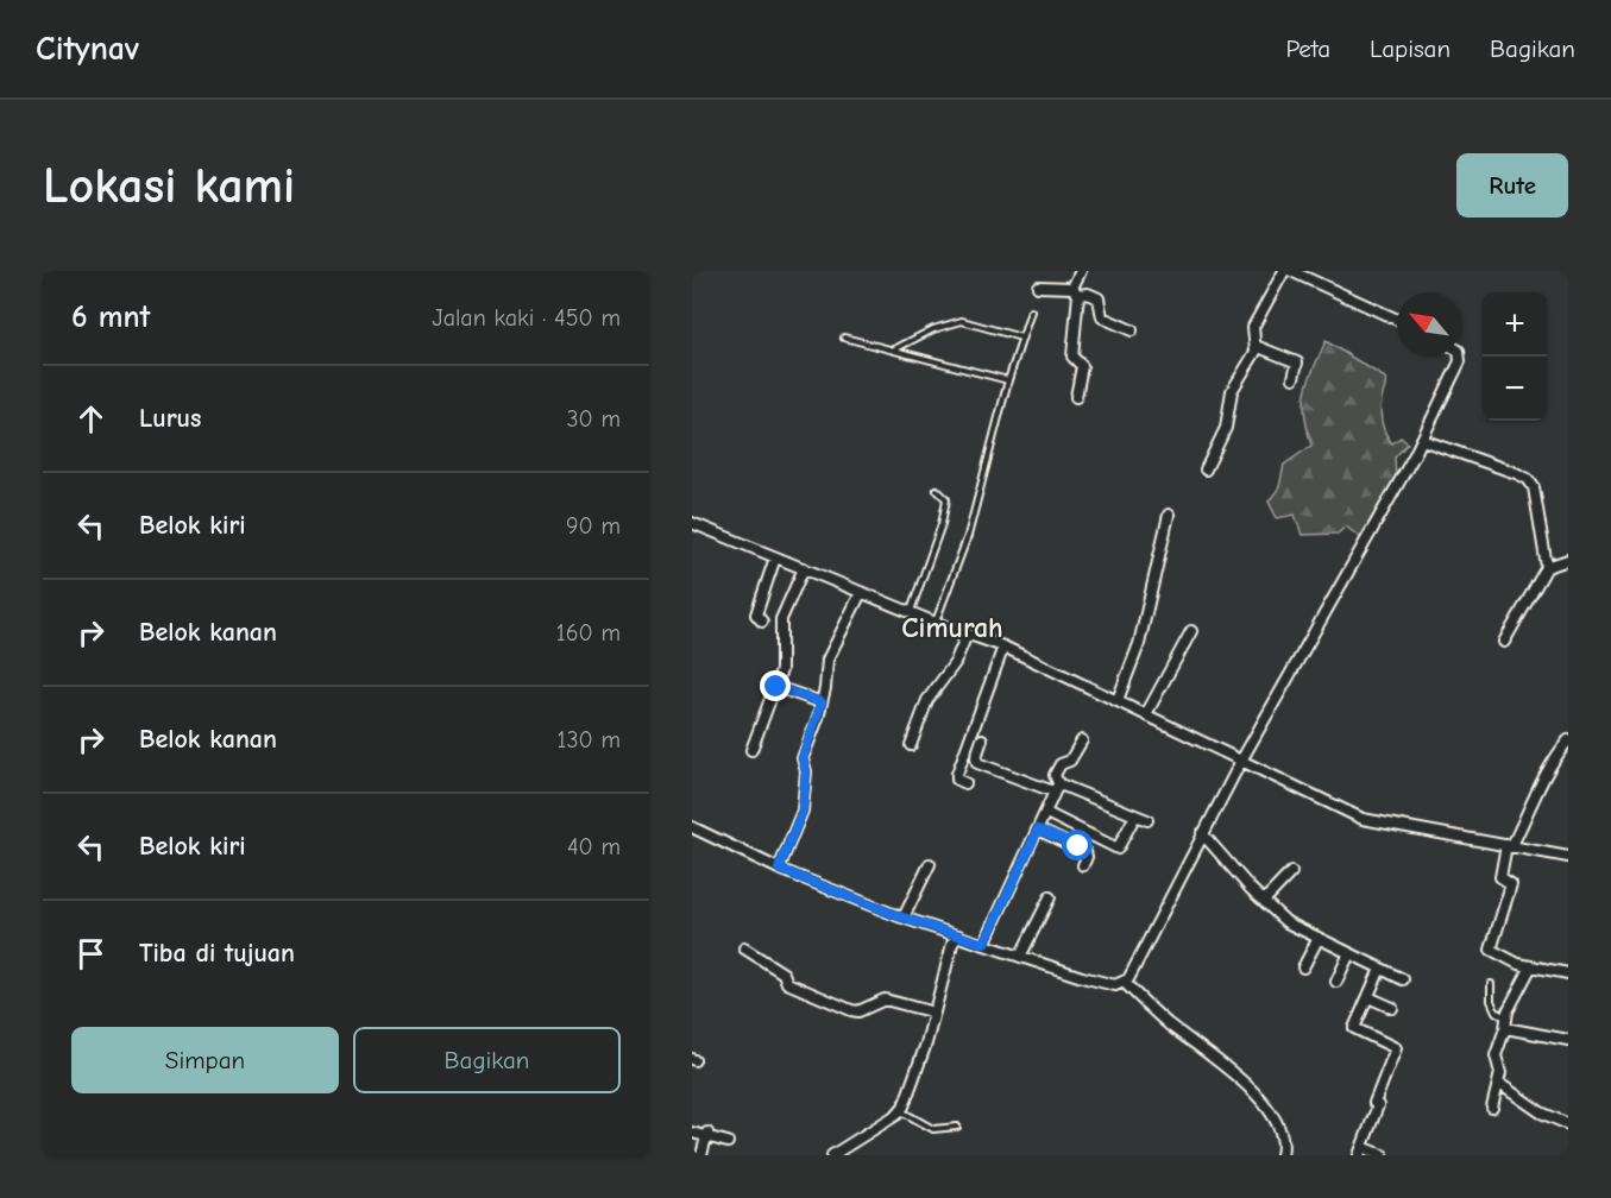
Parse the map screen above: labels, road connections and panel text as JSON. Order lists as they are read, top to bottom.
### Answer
{
  "districts": ["Cimurah"],
  "north": "top left",
  "page": {
    "header": "Citynav",
    "nav": ["Peta", "Lapisan", "Bagikan"],
    "buttons": [
      "Rute",
      ["Simpan", "Bagikan"]
    ],
    "title": "Lokasi kami",
    "heading": ["6 mnt", "Jalan kaki · 450 m"],
    "map_buttons": ["+", "−"],
    "list": [
      ["Lurus", "30 m"],
      ["Belok kiri", "90 m"],
      ["Belok kanan", "160 m"],
      ["Belok kanan", "130 m"],
      ["Belok kiri", "40 m"],
      "Tiba di tujuan"
    ]
  }
}
